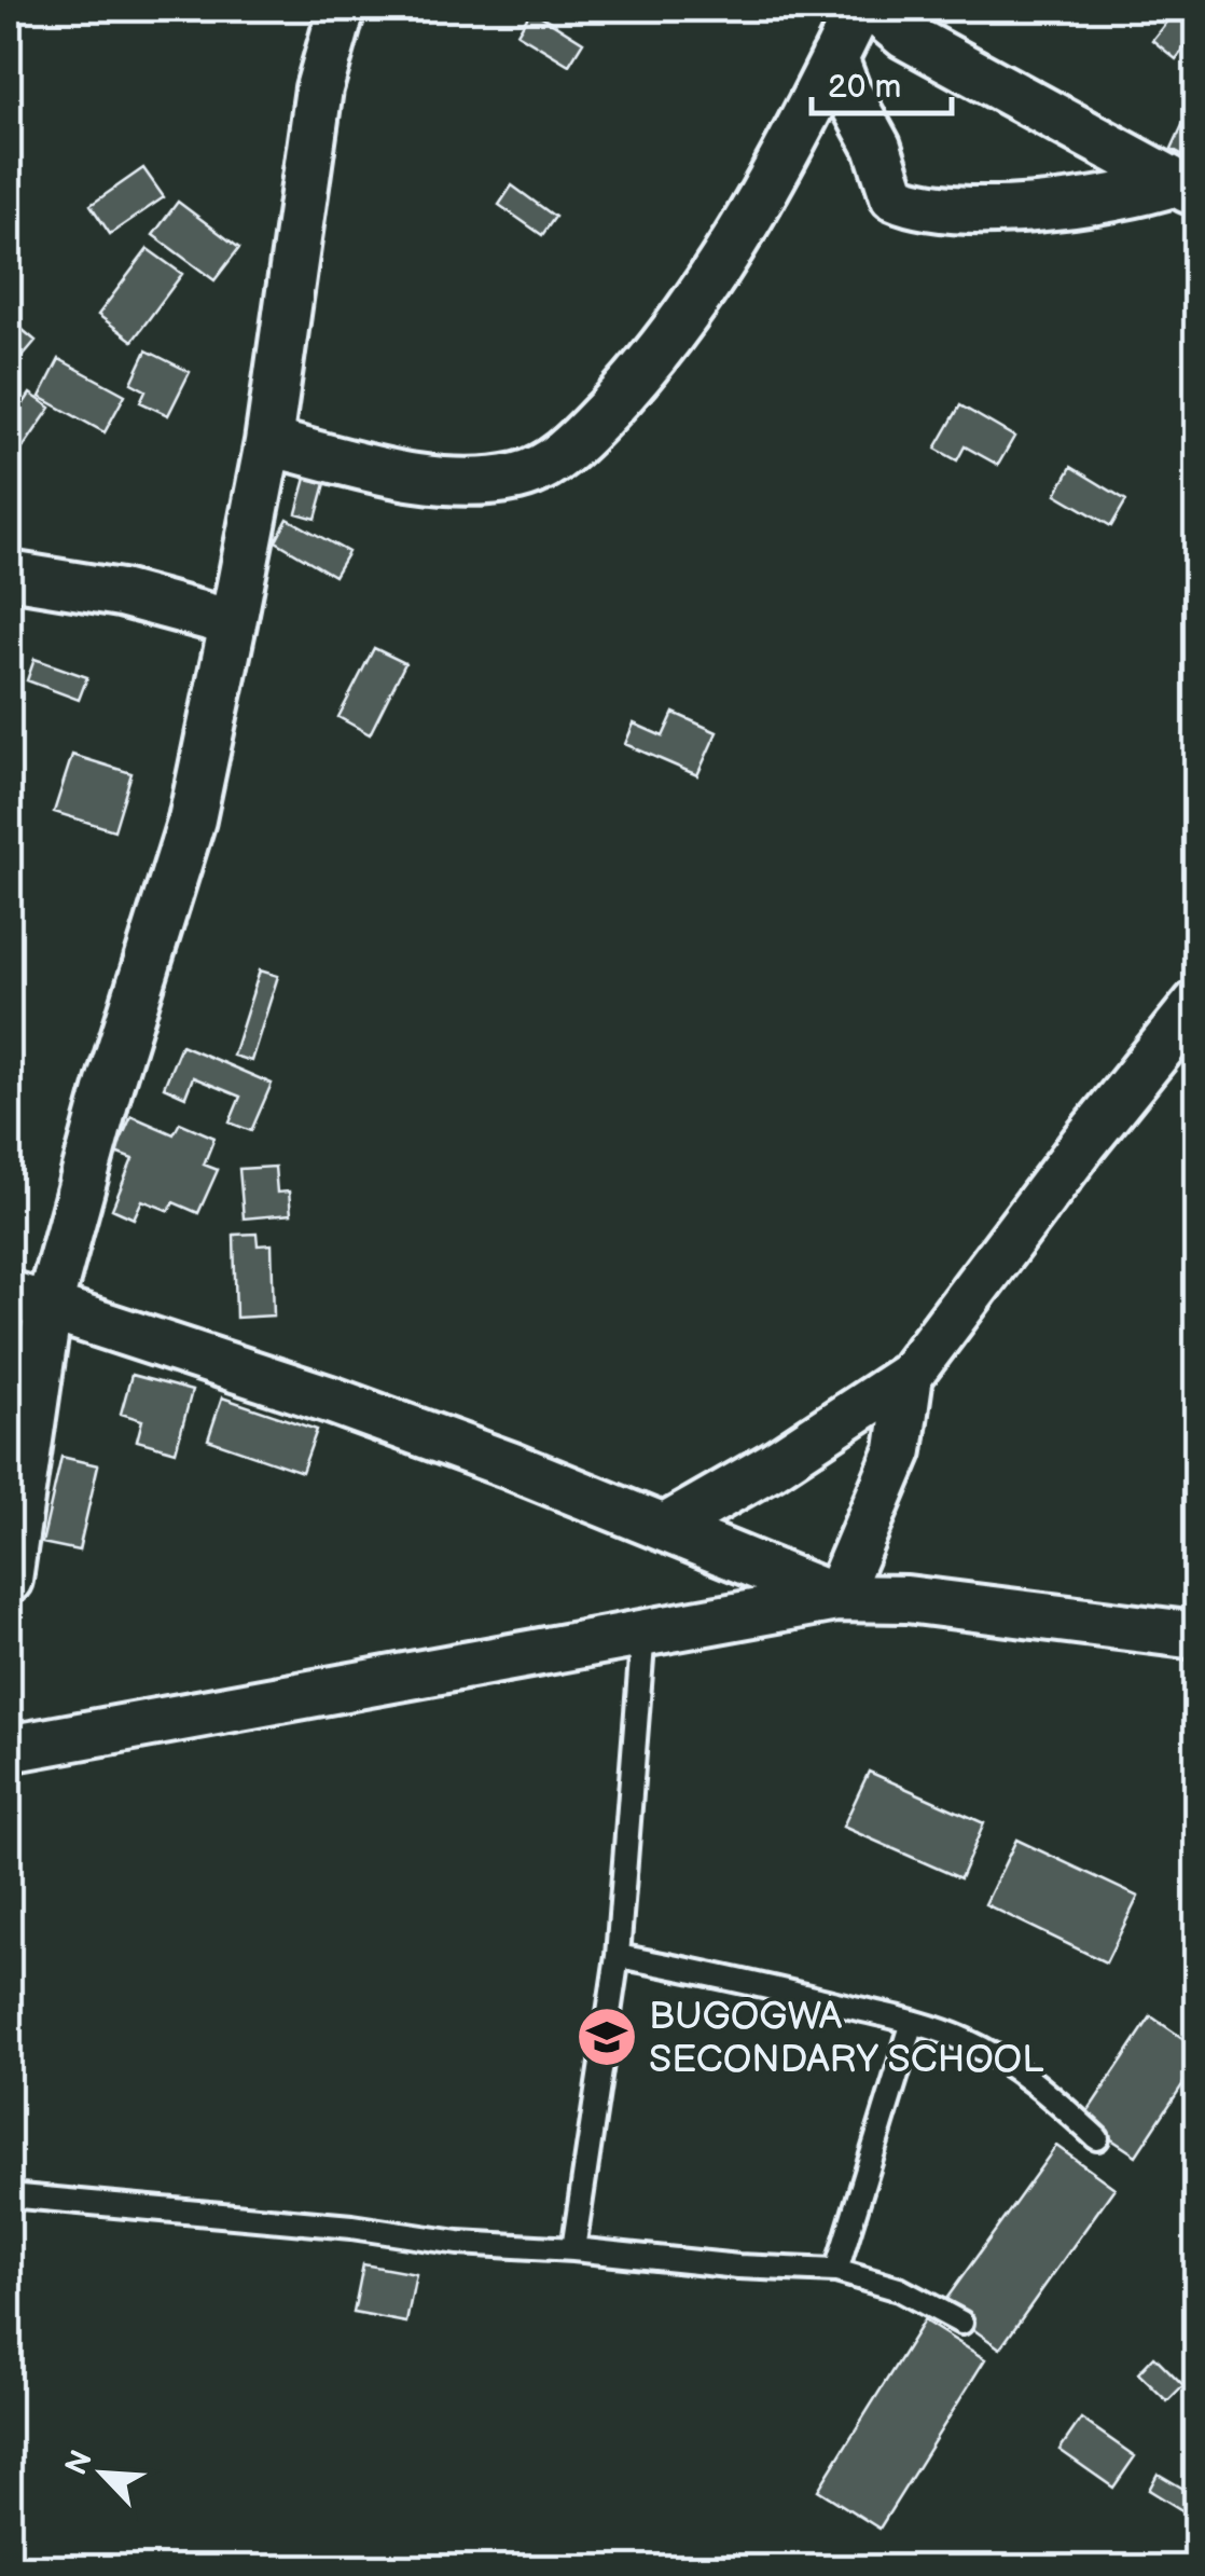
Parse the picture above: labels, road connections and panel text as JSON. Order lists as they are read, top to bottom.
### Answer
{
  "places": {
    "school or university": ["BUGOGWA SECONDARY SCHOOL"]
  },
  "scale_bar": "20 m",
  "north": "top left"
}
